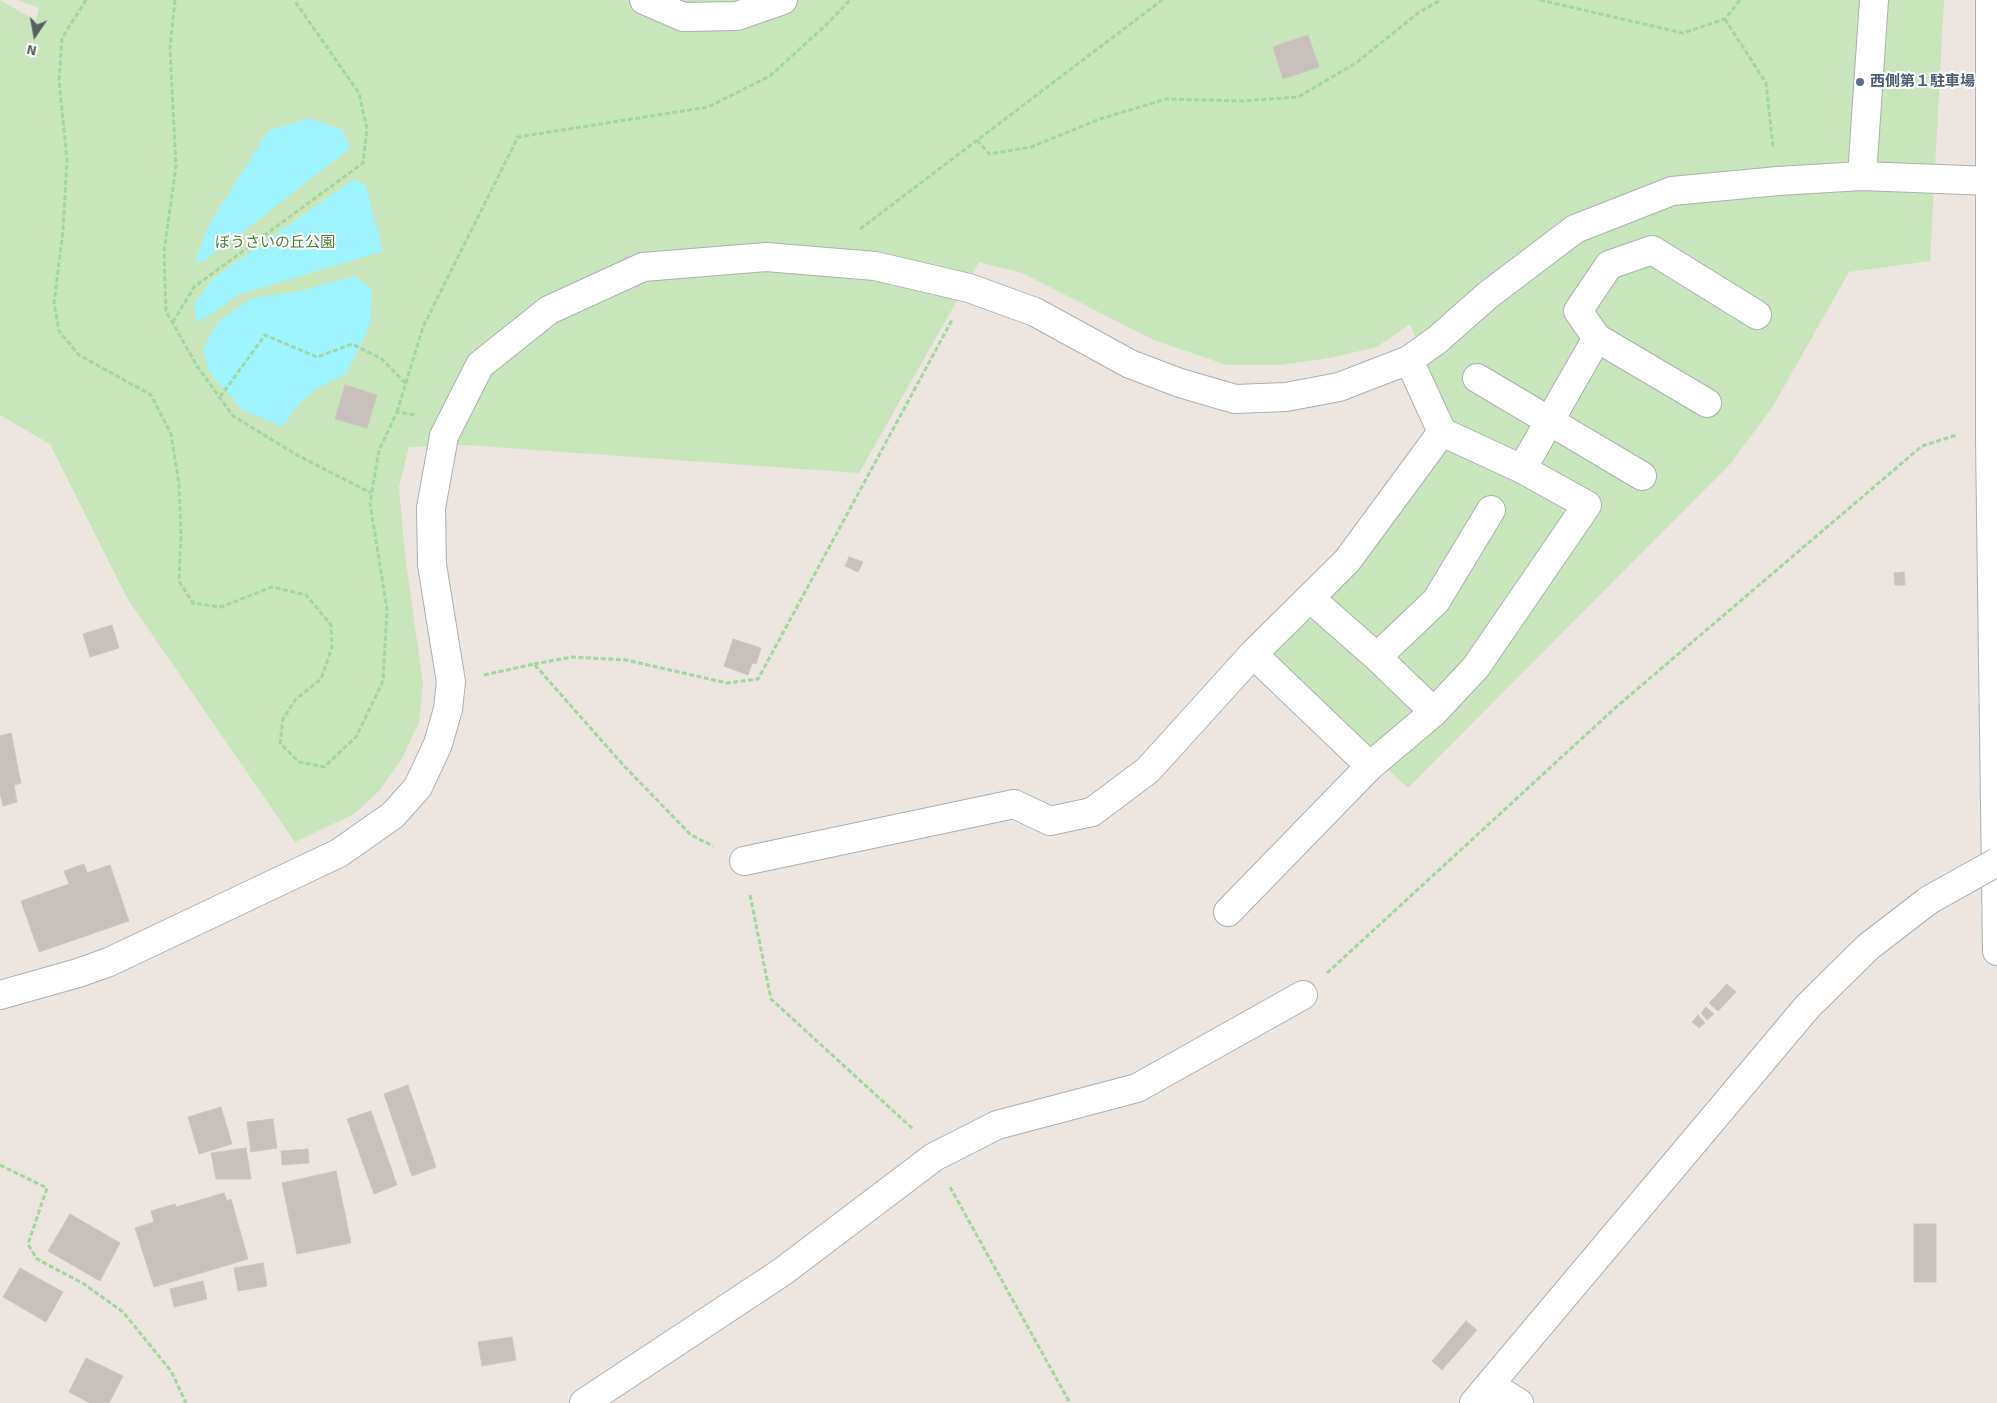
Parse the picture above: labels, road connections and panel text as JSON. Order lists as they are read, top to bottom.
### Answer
{
  "parks": ["ぼうさいの丘公園"],
  "places": ["西側第１駐車場"],
  "north": "bottom"
}
